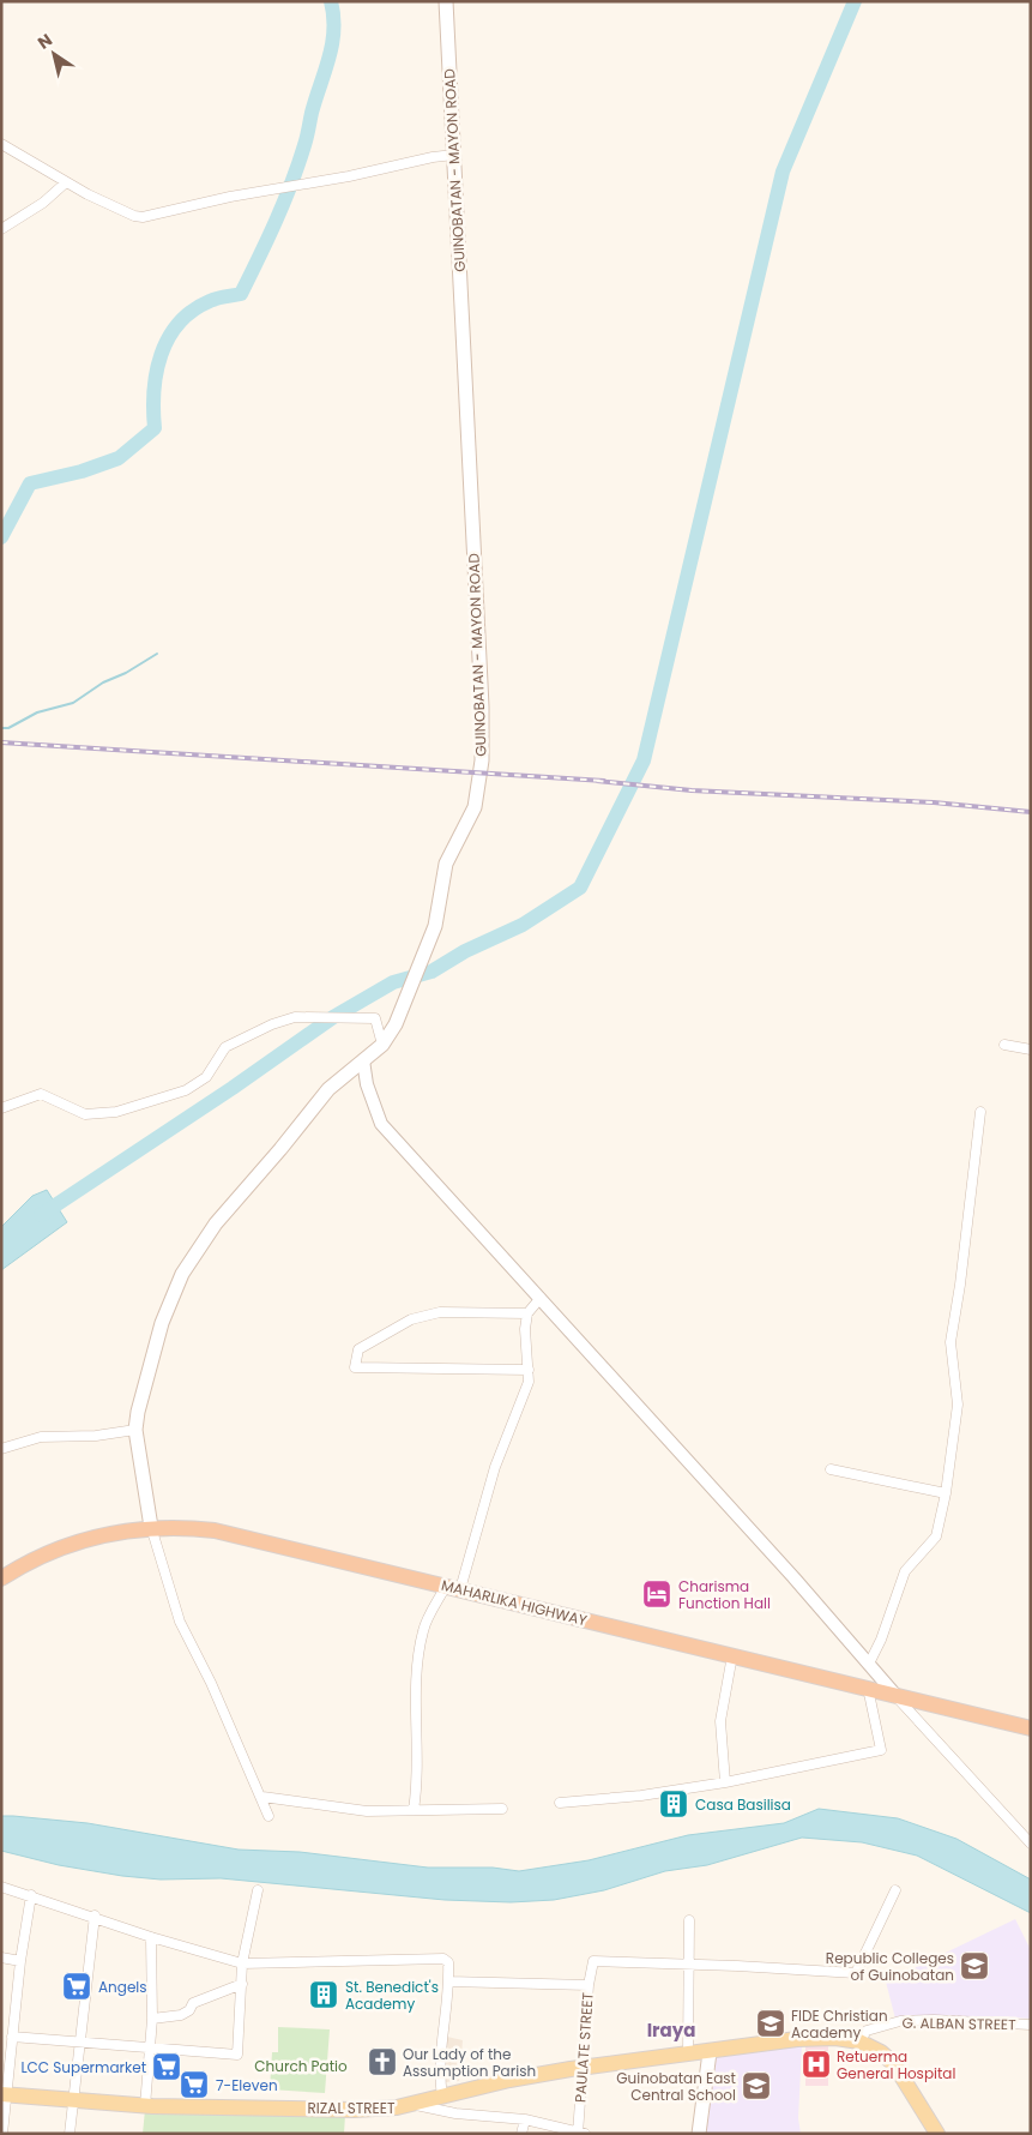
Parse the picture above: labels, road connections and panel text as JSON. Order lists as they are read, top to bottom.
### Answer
{
  "streets": {
    "highway": ["MAHARLIKA HIGHWAY"],
    "main road": ["GUINOBATAN - MAYON ROAD", "RIZAL STREET"],
    "street": ["G. ALBAN STREET", "PAULATE STREET"]
  },
  "crossings": [
    ["GUINOBATAN - MAYON ROAD", "MAHARLIKA HIGHWAY"],
    ["G. ALBAN STREET", "RIZAL STREET"],
    ["PAULATE STREET", "RIZAL STREET"]
  ],
  "districts": ["Iraya"],
  "parks": ["Church Patio"],
  "places": {
    "hotel": ["Charisma Function Hall"],
    "building": ["Casa Basilisa", "St. Benedict's Academy"],
    "school or university": ["Republic Colleges of Guinobatan", "FIDE Christian Academy", "Guinobatan East Central School"],
    "supermarket": ["Angels", "LCC Supermarket", "7-Eleven"],
    "church": ["Our Lady of the Assumption Parish"],
    "hospital": ["Retuerma General Hospital"]
  },
  "north": "top left"
}
